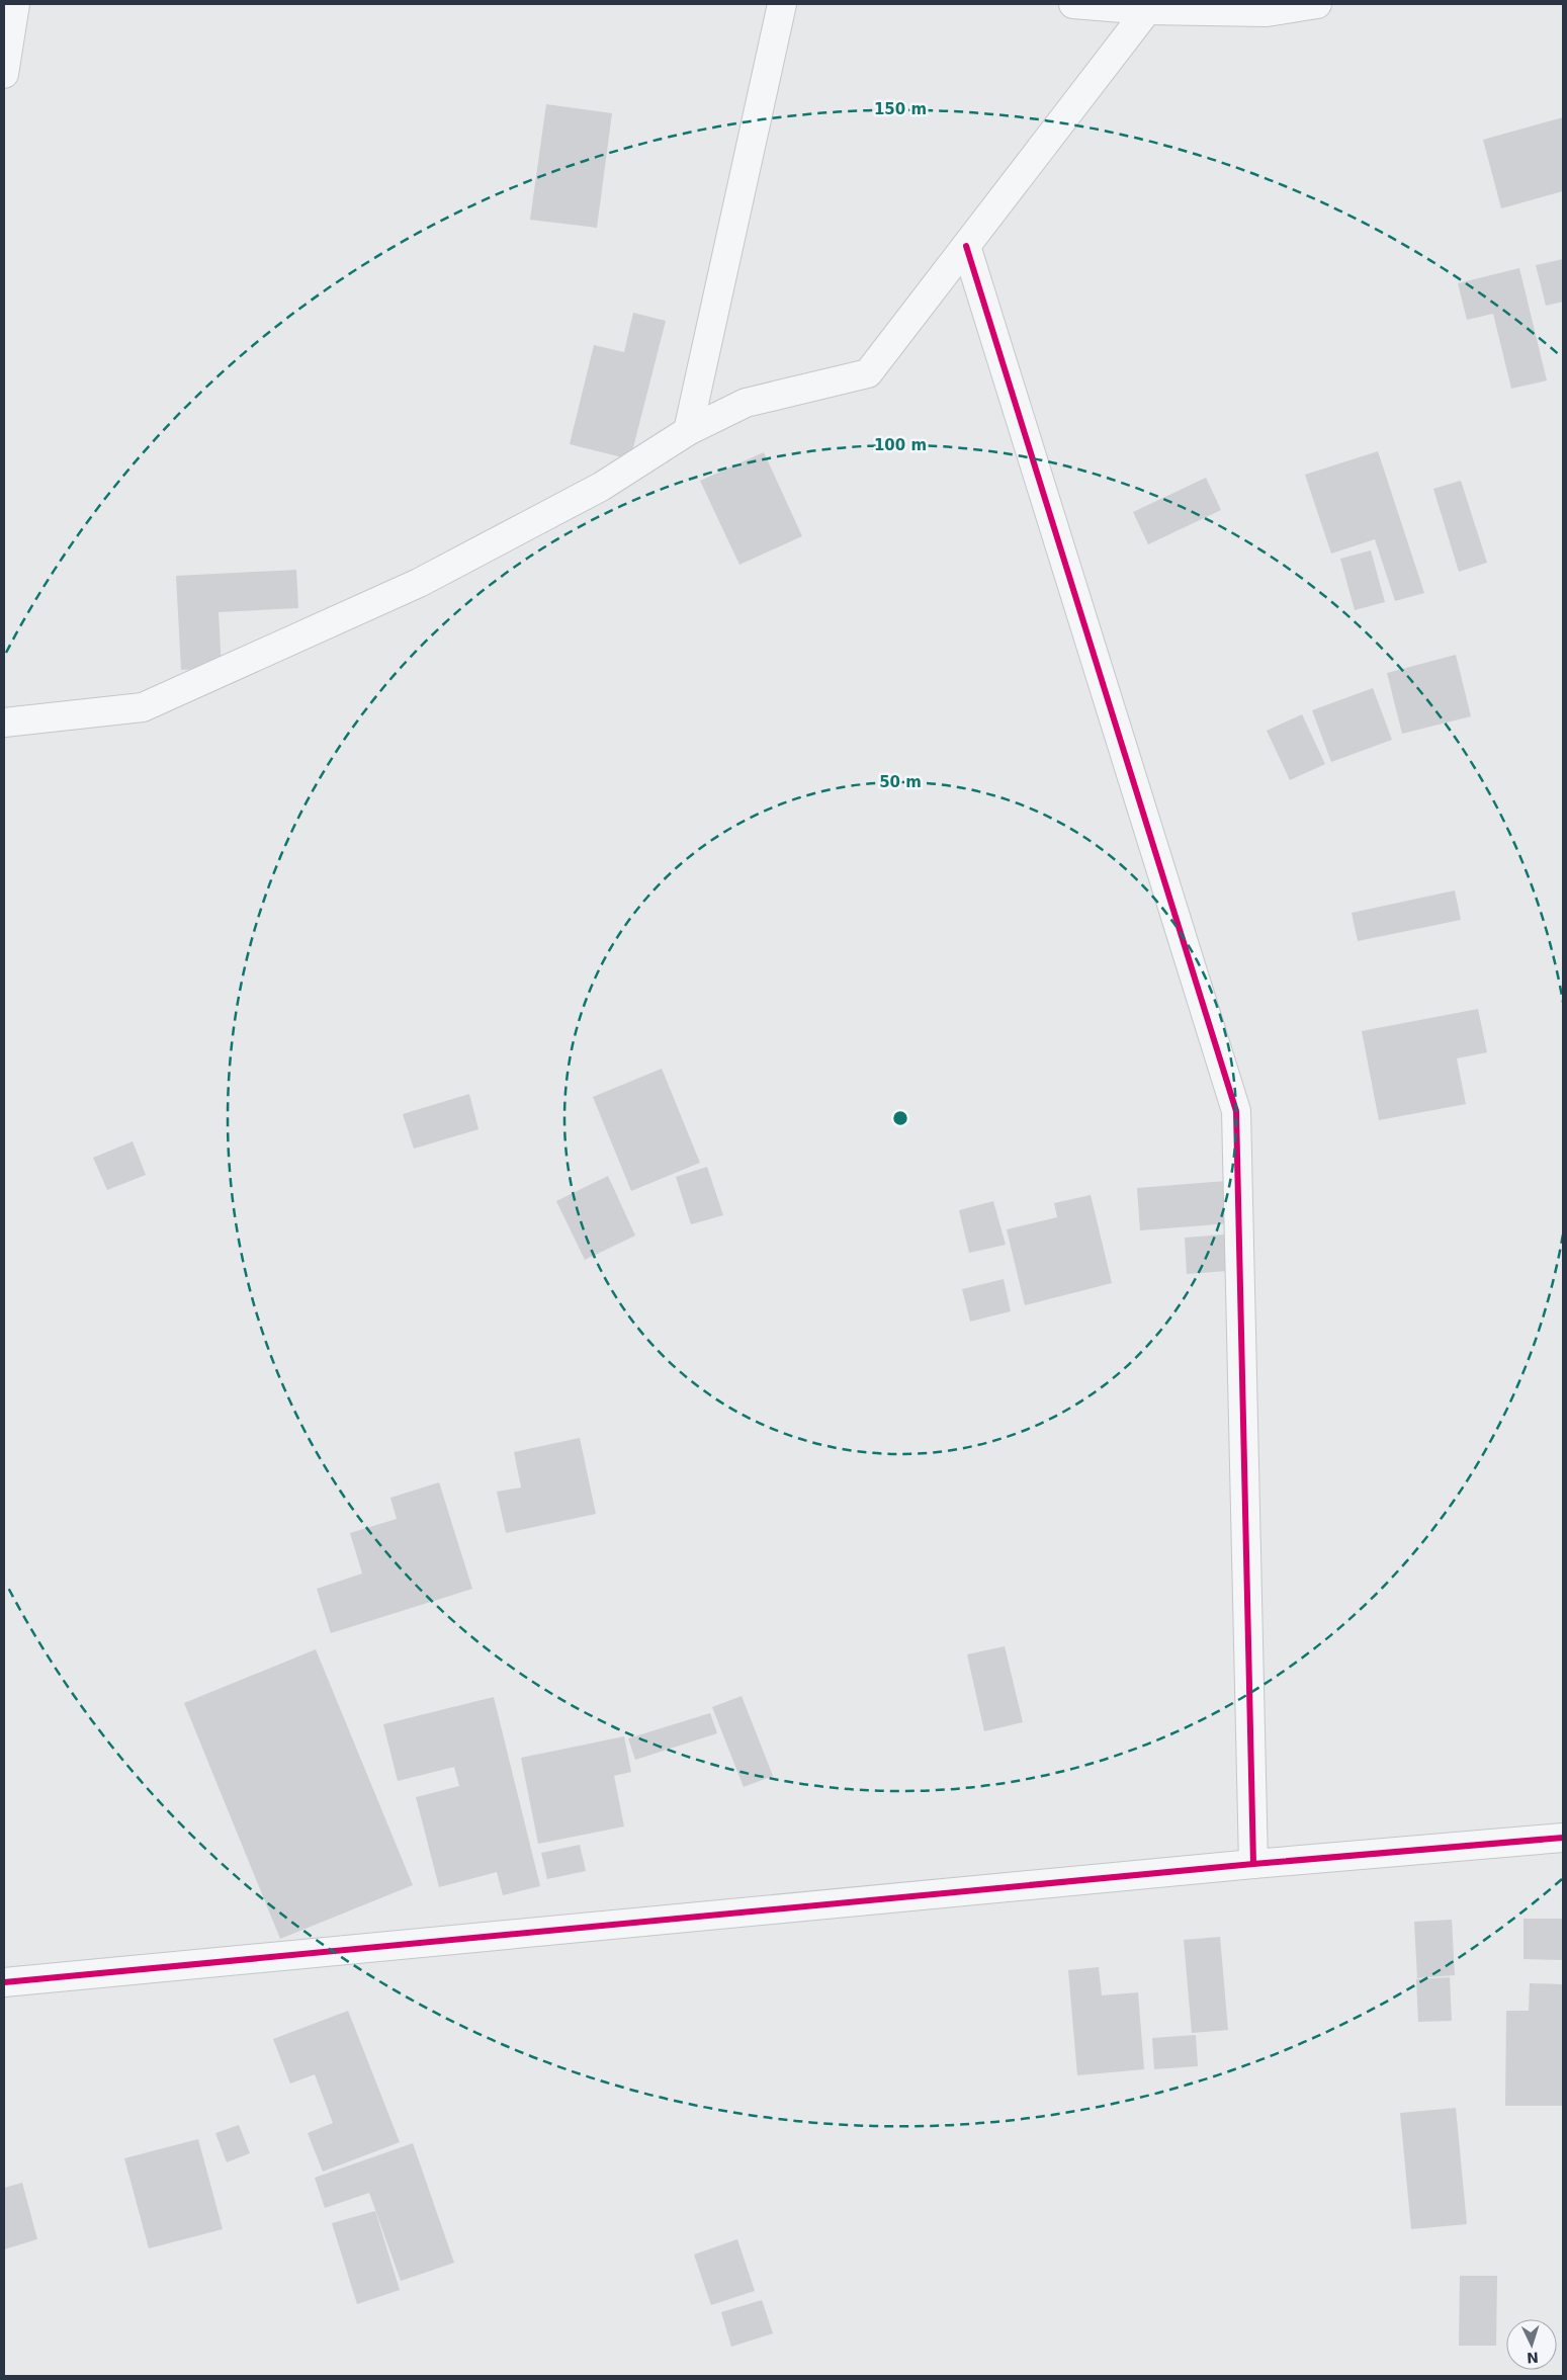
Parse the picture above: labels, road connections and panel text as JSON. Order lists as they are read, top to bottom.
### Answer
{
  "north": "bottom",
  "rings": ["150 m", "100 m", "50 m"]
}
